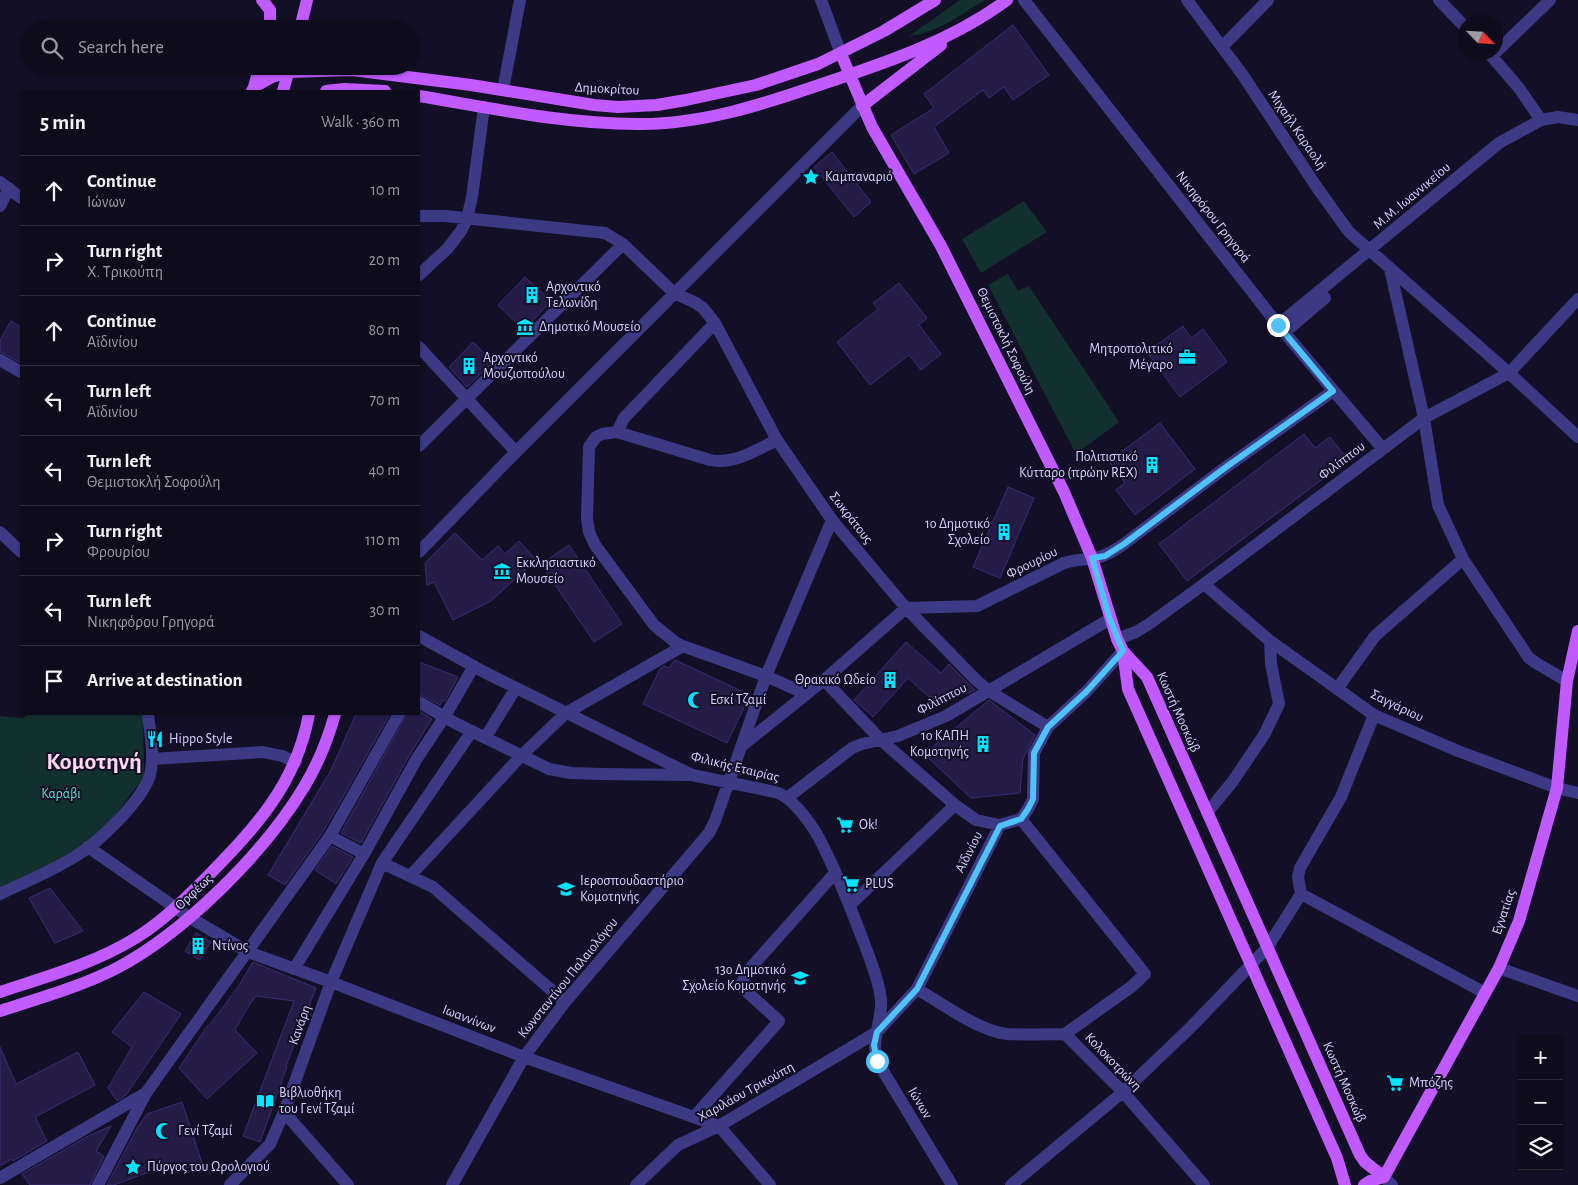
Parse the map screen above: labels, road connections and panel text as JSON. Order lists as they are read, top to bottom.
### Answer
{
  "streets": {
    "main road": [
      "Δημοκρίτου",
      "Θεμιστοκλή Σοφούλη",
      "Κωστή Μοσκώβ",
      "Ορφέως",
      "Εγνατίας"
    ],
    "street": [
      "Μιχαήλ Καραολή",
      "Μ.Μ. Ιωαννικείου",
      "Νικηφόρου Γρηγορά",
      "Φιλίππου",
      "Σωκράτους",
      "Φρουρίου",
      "Σαγγάριου",
      "Φιλικής Εταιρίας",
      "Αϊδινίου",
      "Κωνσταντίνου Παλαιολόγου",
      "Ιωαννίνων",
      "Κανάρη",
      "Κολοκοτρώνη",
      "Χαριλάου Τρικούπη",
      "Ιώνων"
    ]
  },
  "crossings": [
    ["Δημοκρίτου", "Θεμιστοκλή Σοφούλη"],
    ["Μιχαήλ Καραολή", "Μ.Μ. Ιωαννικείου"],
    ["Μιχαήλ Καραολή", "Φιλίππου"],
    ["Μ.Μ. Ιωαννικείου", "Νικηφόρου Γρηγορά"],
    ["Νικηφόρου Γρηγορά", "Φιλίππου"],
    ["Νικηφόρου Γρηγορά", "Φρουρίου"],
    ["Θεμιστοκλή Σοφούλη", "Φιλίππου"],
    ["Θεμιστοκλή Σοφούλη", "Φρουρίου"],
    ["Θεμιστοκλή Σοφούλη", "Κωστή Μοσκώβ"],
    ["Φιλίππου", "Σωκράτους"],
    ["Φιλίππου", "Σαγγάριου"],
    ["Φιλίππου", "Φιλικής Εταιρίας"],
    ["Σωκράτους", "Φρουρίου"],
    ["Σωκράτους", "Κωνσταντίνου Παλαιολόγου"],
    ["Σαγγάριου", "Εγνατίας"],
    ["Κωστή Μοσκώβ", "Εγνατίας"],
    ["Φιλικής Εταιρίας", "Αϊδινίου"],
    ["Φιλικής Εταιρίας", "Κωνσταντίνου Παλαιολόγου"],
    ["Φιλικής Εταιρίας", "Χαριλάου Τρικούπη"],
    ["Φιλικής Εταιρίας", "Ιώνων"],
    ["Αϊδινίου", "Κολοκοτρώνη"],
    ["Αϊδινίου", "Χαριλάου Τρικούπη"],
    ["Αϊδινίου", "Ιώνων"],
    ["Ορφέως", "Ιωαννίνων"],
    ["Κωνσταντίνου Παλαιολόγου", "Ιωαννίνων"],
    ["Ιωαννίνων", "Κανάρη"],
    ["Ιωαννίνων", "Χαριλάου Τρικούπη"],
    ["Χαριλάου Τρικούπη", "Ιώνων"]
  ],
  "districts": ["Κομοτηνή"],
  "parks": ["Καράβι"],
  "places": {
    "place": ["Καμπαναριό", "Πύργος του Ωρολογιού"],
    "building": [
      "Αρχοντικό Τελωνίδη",
      "Αρχοντικό Μουζιοπούλου",
      "Πολιτιστικό Κύτταρο (πρώην REX)",
      "1ο Δημοτικό Σχολείο",
      "Θρακικό Ωδείο",
      "1ο ΚΑΠΗ Κομοτηνής",
      "Ντίνος"
    ],
    "museum": ["Δημοτικό Μουσείο", "Εκκλησιαστικό Μουσείο"],
    "office": ["Μητροπολιτικό Μέγαρο"],
    "mosque": ["Εσκί Τζαμί", "Γενί Τζαμί"],
    "restaurant": ["Hippo Style"],
    "supermarket": ["Ok!", "PLUS", "Μπόζης"],
    "school or university": ["Ιεροσπουδαστήριο Κομοτηνής", "13ο Δημοτικό Σχολείο Κομοτηνής"],
    "library": ["Βιβλιοθήκη του Γενί Τζαμί"]
  },
  "north": "bottom right",
  "page": {
    "search": "Search here",
    "heading": ["5 min", "Walk · 360 m"],
    "list": [
      ["Continue", "Ιώνων", "10 m"],
      ["Turn right", "Χ. Τρικούπη", "20 m"],
      ["Continue", "Αϊδινίου", "80 m"],
      ["Turn left", "Αϊδινίου", "70 m"],
      ["Turn left", "Θεμιστοκλή Σοφούλη", "40 m"],
      ["Turn right", "Φρουρίου", "110 m"],
      ["Turn left", "Νικηφόρου Γρηγορά", "30 m"],
      "Arrive at destination"
    ],
    "map_buttons": ["+", "−"]
  }
}
